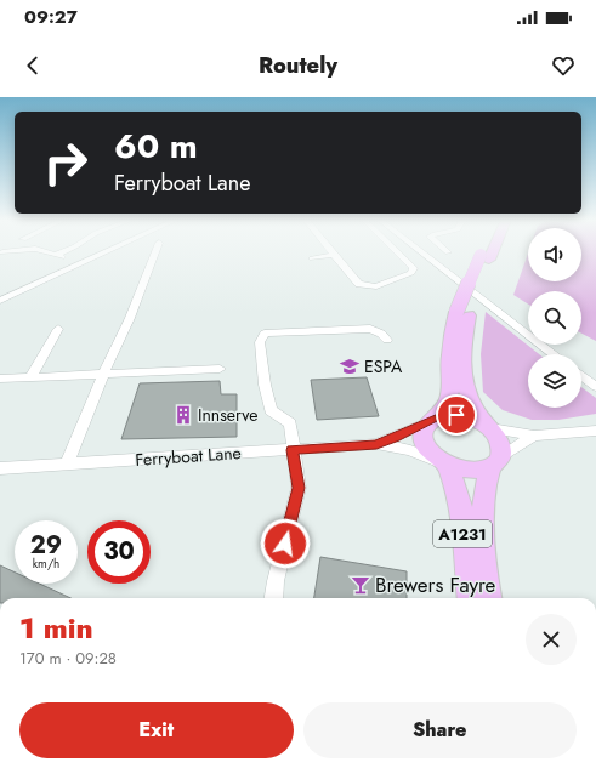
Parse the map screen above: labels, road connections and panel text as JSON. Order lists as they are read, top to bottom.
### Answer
{
  "streets": {
    "highway": ["A1231"],
    "street": ["Ferryboat Lane"]
  },
  "crossings": [
    ["Ferryboat Lane", "A1231"]
  ],
  "places": {
    "school or university": ["ESPA"],
    "building": ["Innserve"],
    "bar": ["Brewers Fayre"]
  },
  "page": {
    "status": "09:27",
    "header": "Routely",
    "turn": ["60 m", "Ferryboat Lane"],
    "speed": "29 km/h",
    "limit": "30",
    "heading": ["1 min", "170 m · 09:28"],
    "buttons": ["Exit", "Share"]
  }
}
